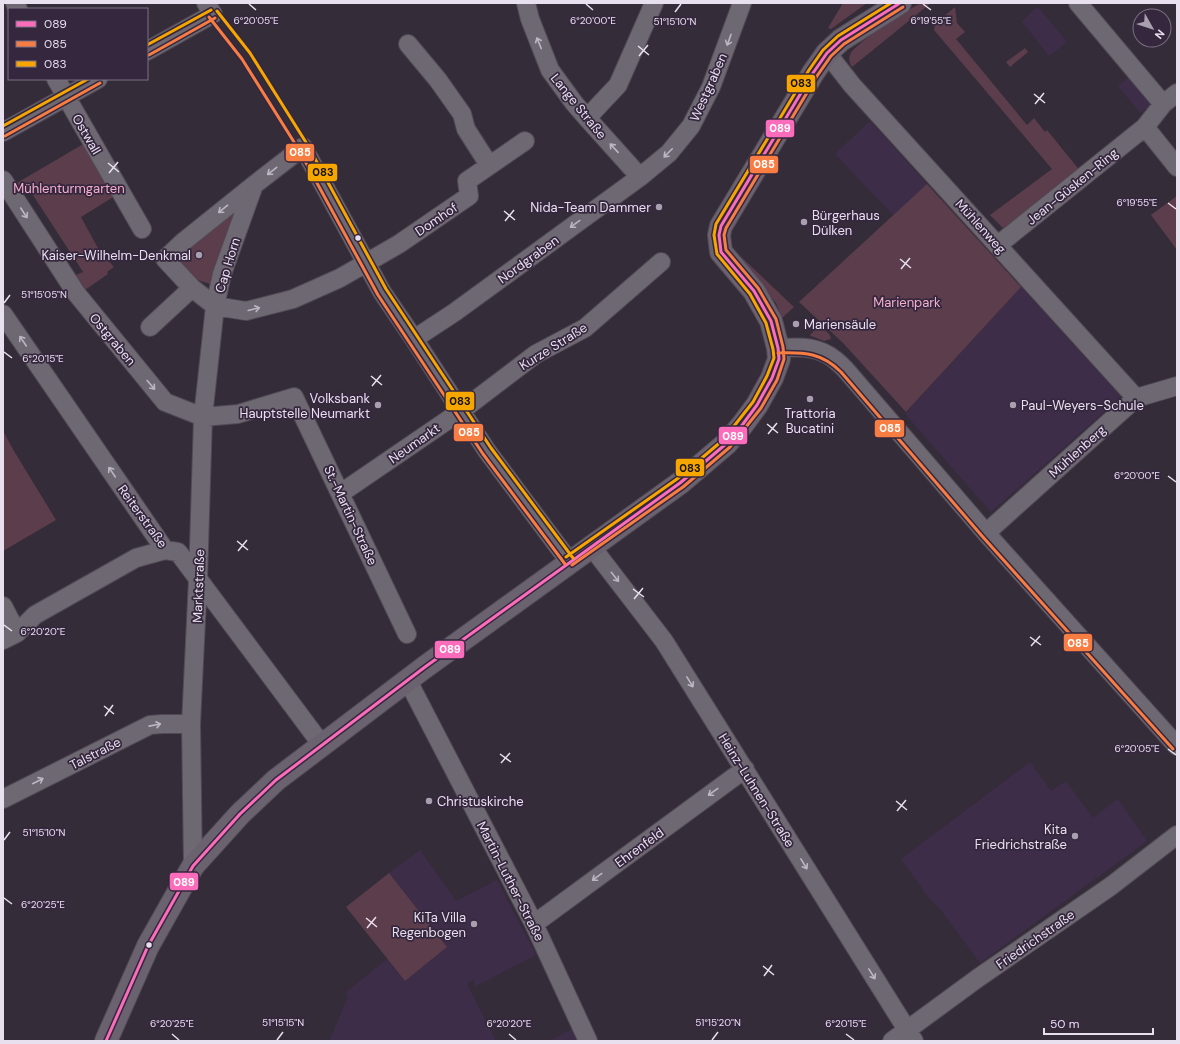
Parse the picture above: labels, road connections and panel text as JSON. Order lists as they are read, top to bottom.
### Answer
{
  "streets": {
    "street": [
      "Westgraben",
      "Lange Straße",
      "Ostwall",
      "Jean-Güsken-Ring",
      "Domhof",
      "Mühlenweg",
      "Nordgraben",
      "Cap Horn",
      "Ostgraben",
      "Kurze Straße",
      "Neumarkt",
      "Mühlenberg",
      "St.-Martin-Straße",
      "Reiterstraße",
      "Marktstraße",
      "Talstraße",
      "Heinz-Luhnen-Straße",
      "Ehrenfeld",
      "Martin-Luther-Straße",
      "Friedrichstraße"
    ]
  },
  "crossings": [
    ["Westgraben", "Lange Straße"],
    ["Westgraben", "Nordgraben"],
    ["Lange Straße", "Nordgraben"],
    ["Jean-Güsken-Ring", "Mühlenweg"],
    ["Domhof", "Cap Horn"],
    ["Mühlenweg", "Mühlenberg"],
    ["Cap Horn", "Marktstraße"],
    ["Ostgraben", "St.-Martin-Straße"],
    ["Ostgraben", "Marktstraße"],
    ["Kurze Straße", "Neumarkt"],
    ["Neumarkt", "St.-Martin-Straße"],
    ["St.-Martin-Straße", "Marktstraße"],
    ["Reiterstraße", "Marktstraße"],
    ["Marktstraße", "Talstraße"],
    ["Heinz-Luhnen-Straße", "Ehrenfeld"],
    ["Heinz-Luhnen-Straße", "Friedrichstraße"],
    ["Ehrenfeld", "Martin-Luther-Straße"]
  ],
  "one_way": [
    "Nordgraben",
    "Ostgraben",
    "Reiterstraße",
    "Heinz-Luhnen-Straße",
    "Ehrenfeld"
  ],
  "parks": ["Mühlenturmgarten", "Marienpark"],
  "places": [
    "Nida-Team Dammer",
    "Bürgerhaus Dülken",
    "Kaiser-Wilhelm-Denkmal",
    "Mariensäule",
    "Trattoria Bucatini",
    "Volksbank Hauptstelle Neumarkt",
    "Paul-Weyers-Schule",
    "Christuskirche",
    "Kita Friedrichstraße",
    "KiTa Villa Regenbogen"
  ],
  "lines": ["transit line 089", "transit line 083", "transit line 085"],
  "legend": ["089", "085", "083"],
  "scale_bar": "50 m",
  "north": "bottom right",
  "coordinates": [
    "6°20'05\"E",
    "6°20'00\"E",
    "6°19'55\"E",
    "51°15'10\"N",
    "51°15'05\"N",
    "6°20'15\"E",
    "6°20'20\"E",
    "6°20'25\"E",
    "51°15'15\"N",
    "51°15'20\"N"
  ]
}
